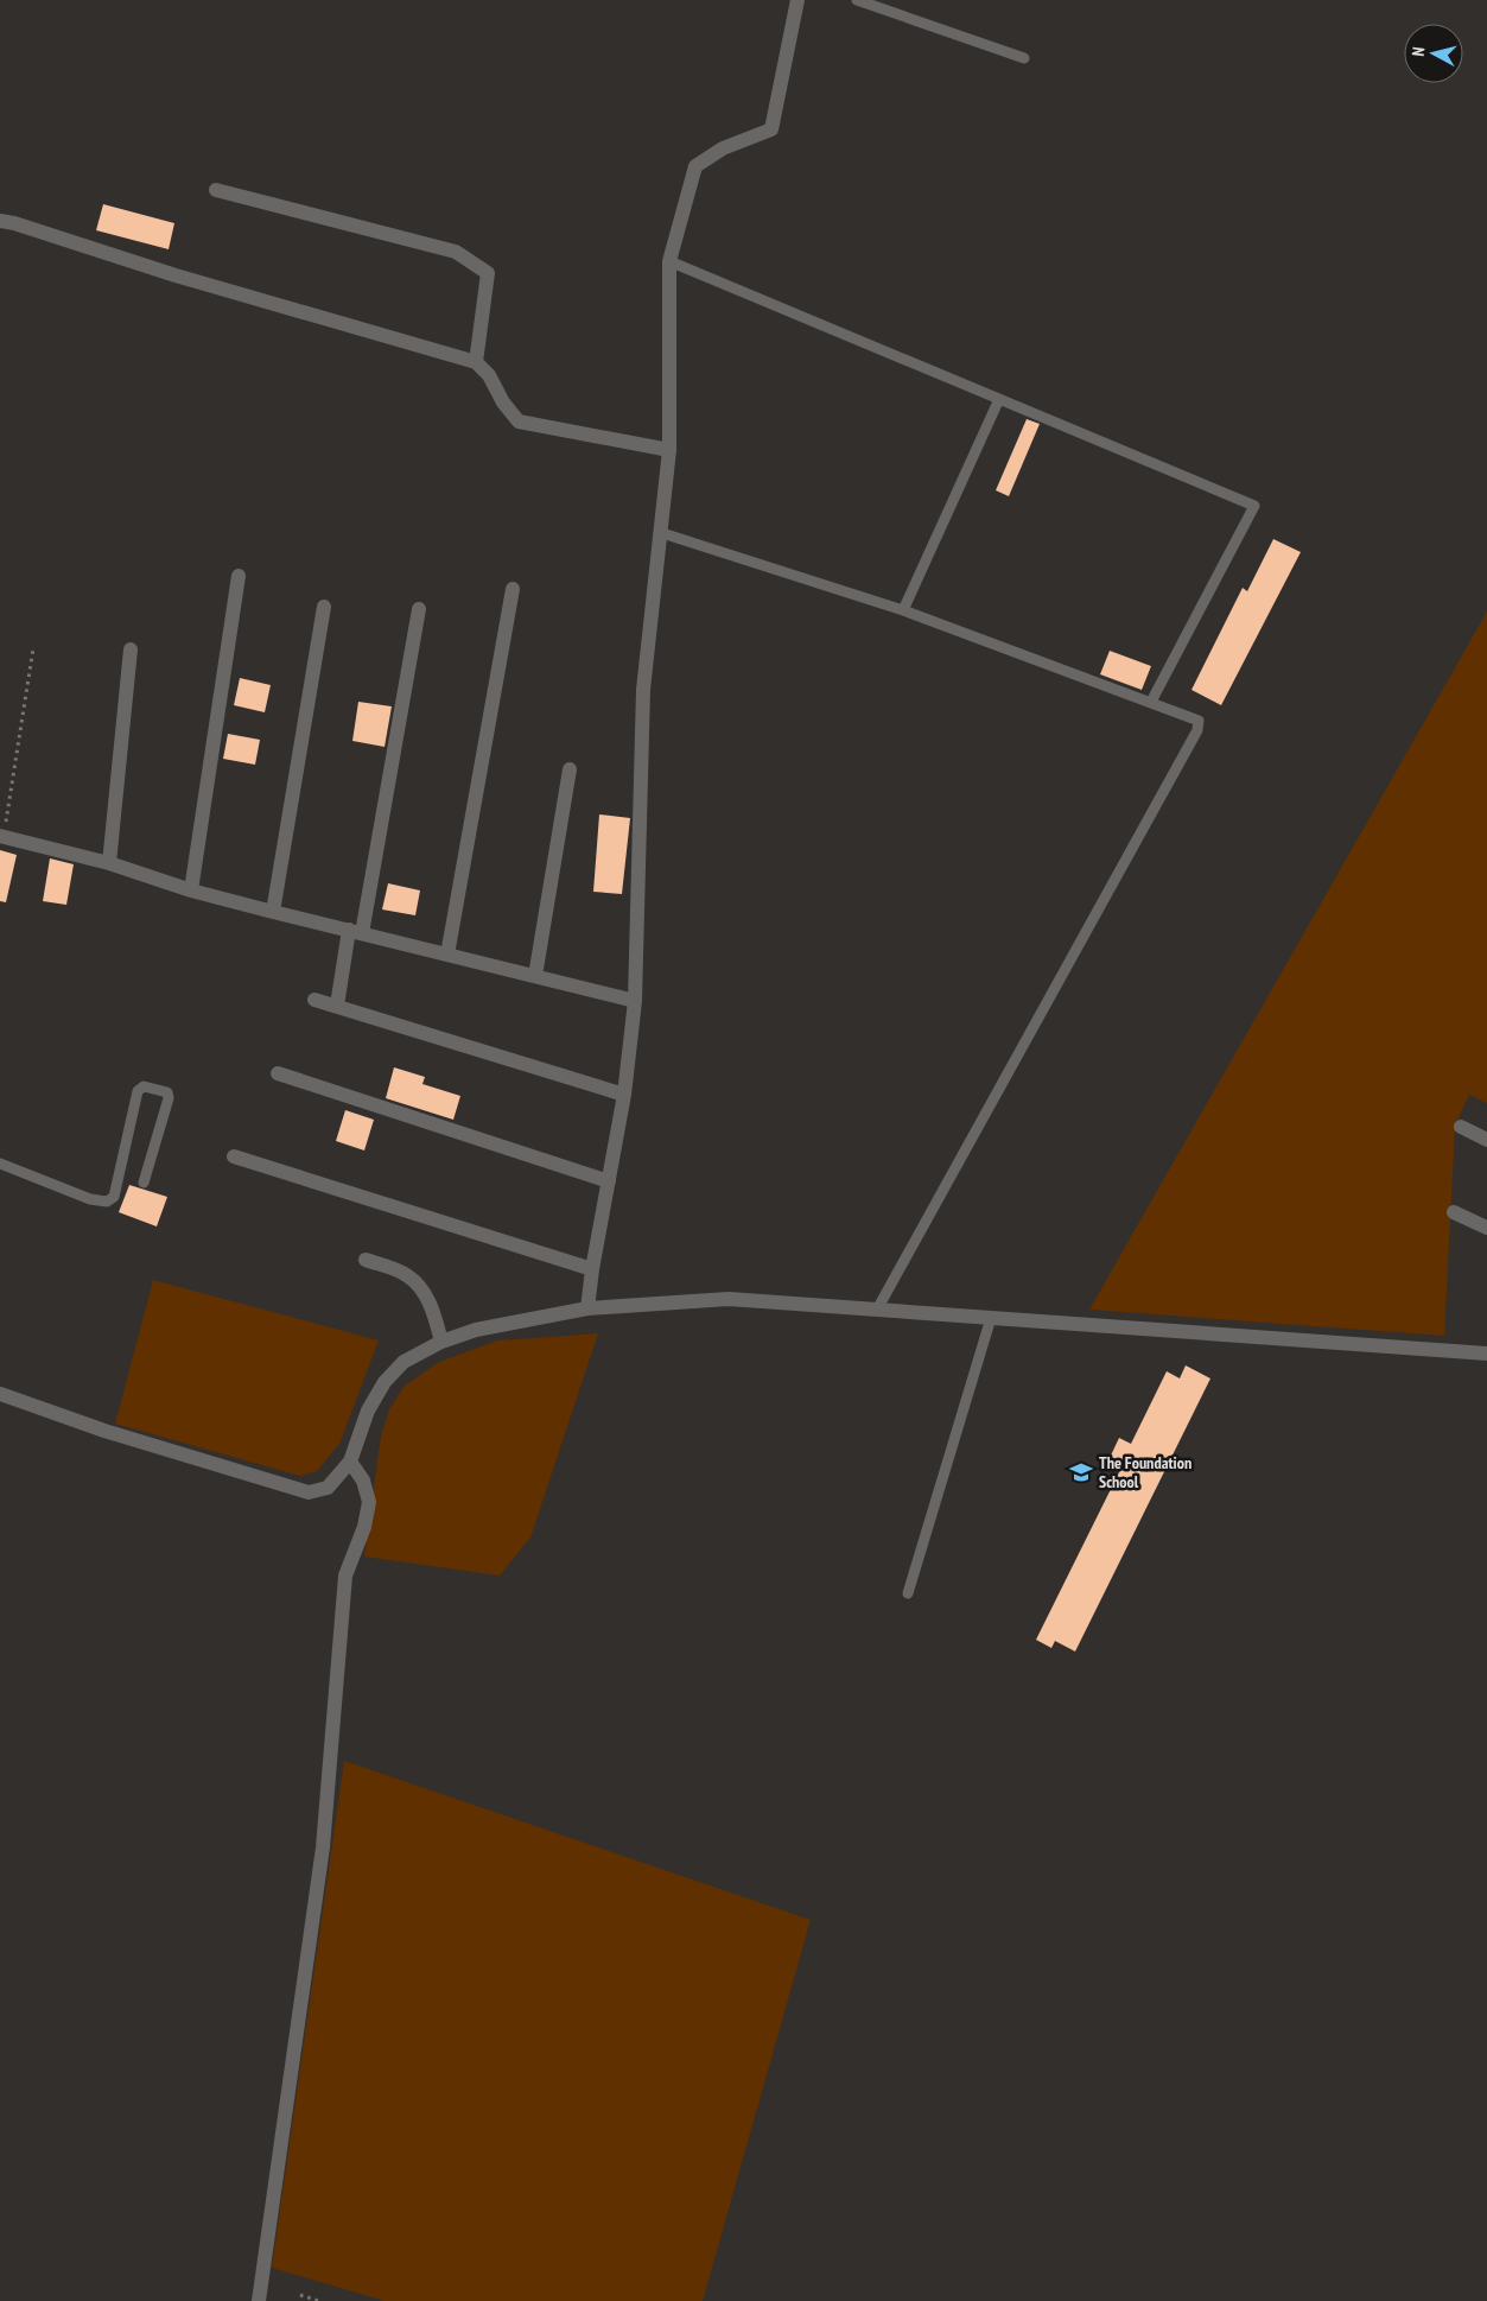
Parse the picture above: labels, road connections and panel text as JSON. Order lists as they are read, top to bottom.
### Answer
{
  "places": {
    "school or university": ["The Foundation School"]
  },
  "north": "left"
}
